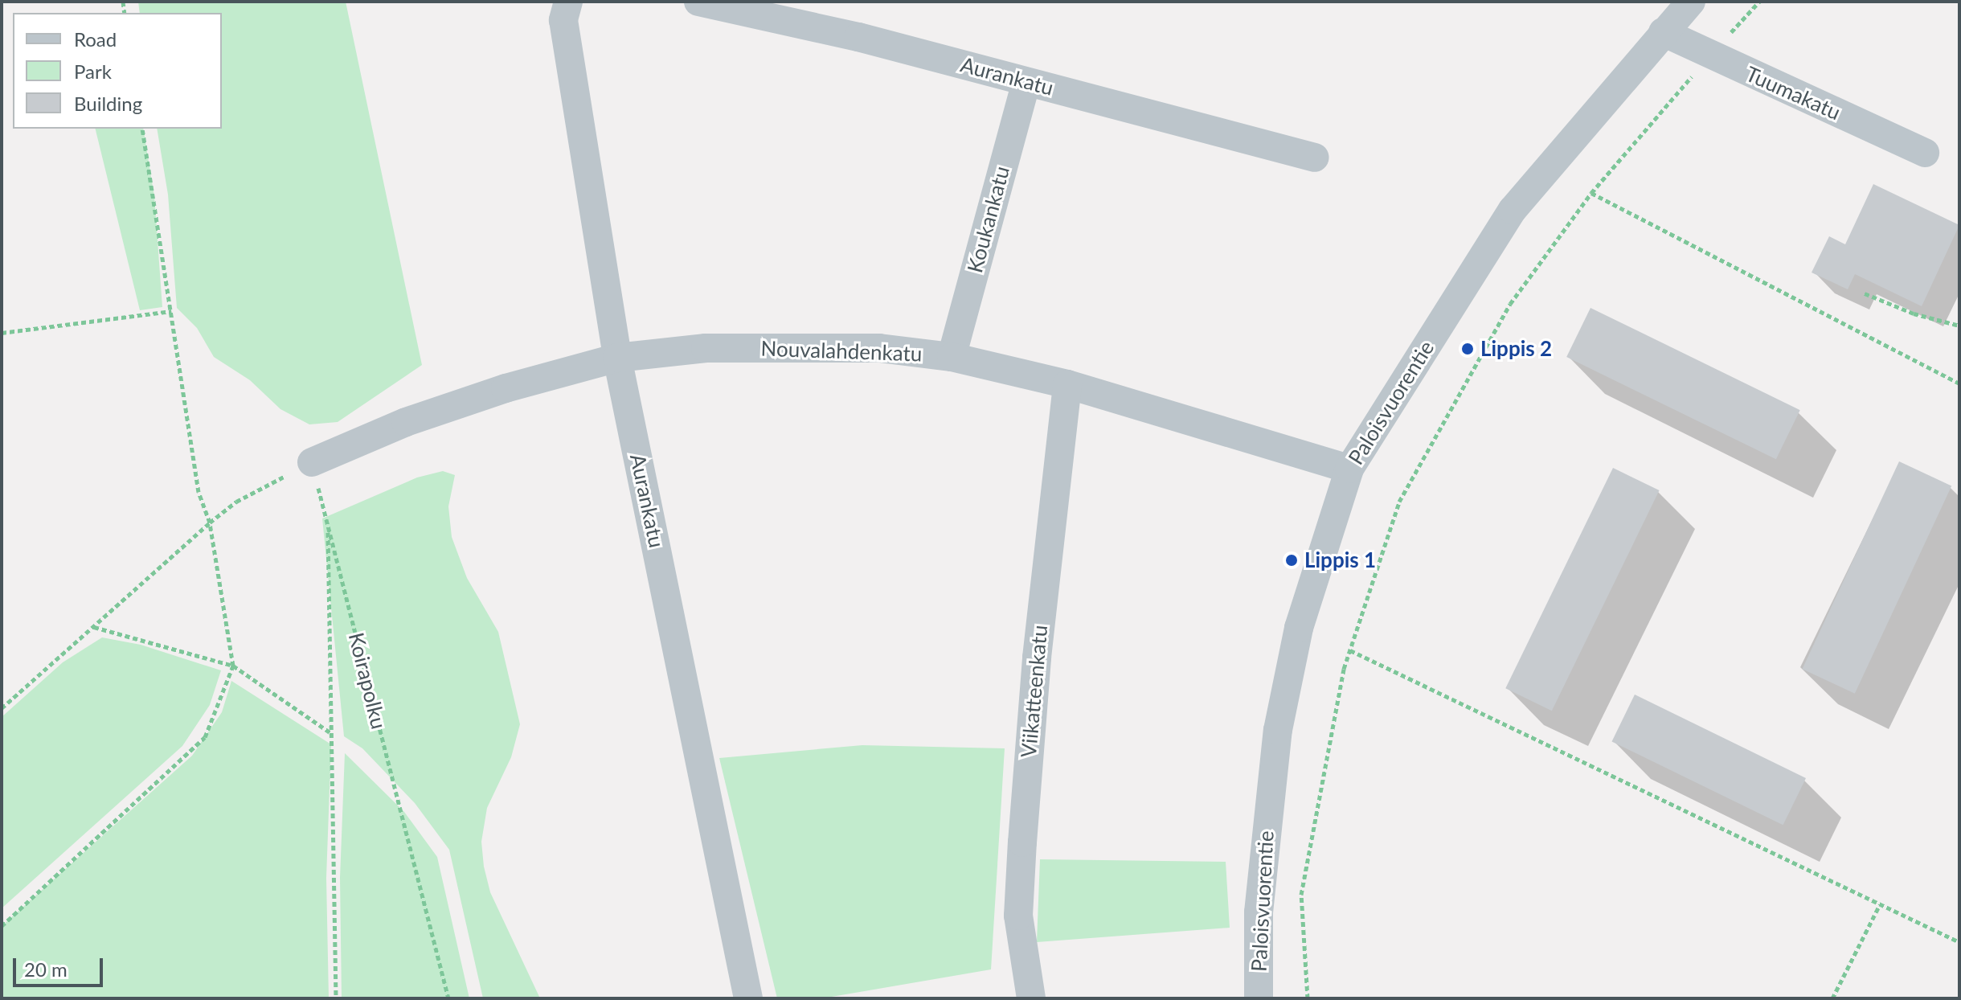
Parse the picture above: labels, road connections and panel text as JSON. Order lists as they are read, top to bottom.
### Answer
{
  "streets": {
    "street": [
      "Aurankatu",
      "Tuumakatu",
      "Koukankatu",
      "Nouvalahdenkatu",
      "Paloisvuorentie",
      "Viikatteenkatu"
    ],
    "path": ["Koirapolku"]
  },
  "crossings": [
    ["Aurankatu", "Koukankatu"],
    ["Aurankatu", "Nouvalahdenkatu"],
    ["Tuumakatu", "Paloisvuorentie"],
    ["Koukankatu", "Nouvalahdenkatu"],
    ["Nouvalahdenkatu", "Paloisvuorentie"],
    ["Nouvalahdenkatu", "Koirapolku"],
    ["Nouvalahdenkatu", "Viikatteenkatu"]
  ],
  "places": ["Lippis 2", "Lippis 1"],
  "legend": ["Road", "Park", "Building"],
  "scale_bar": "20 m"
}
